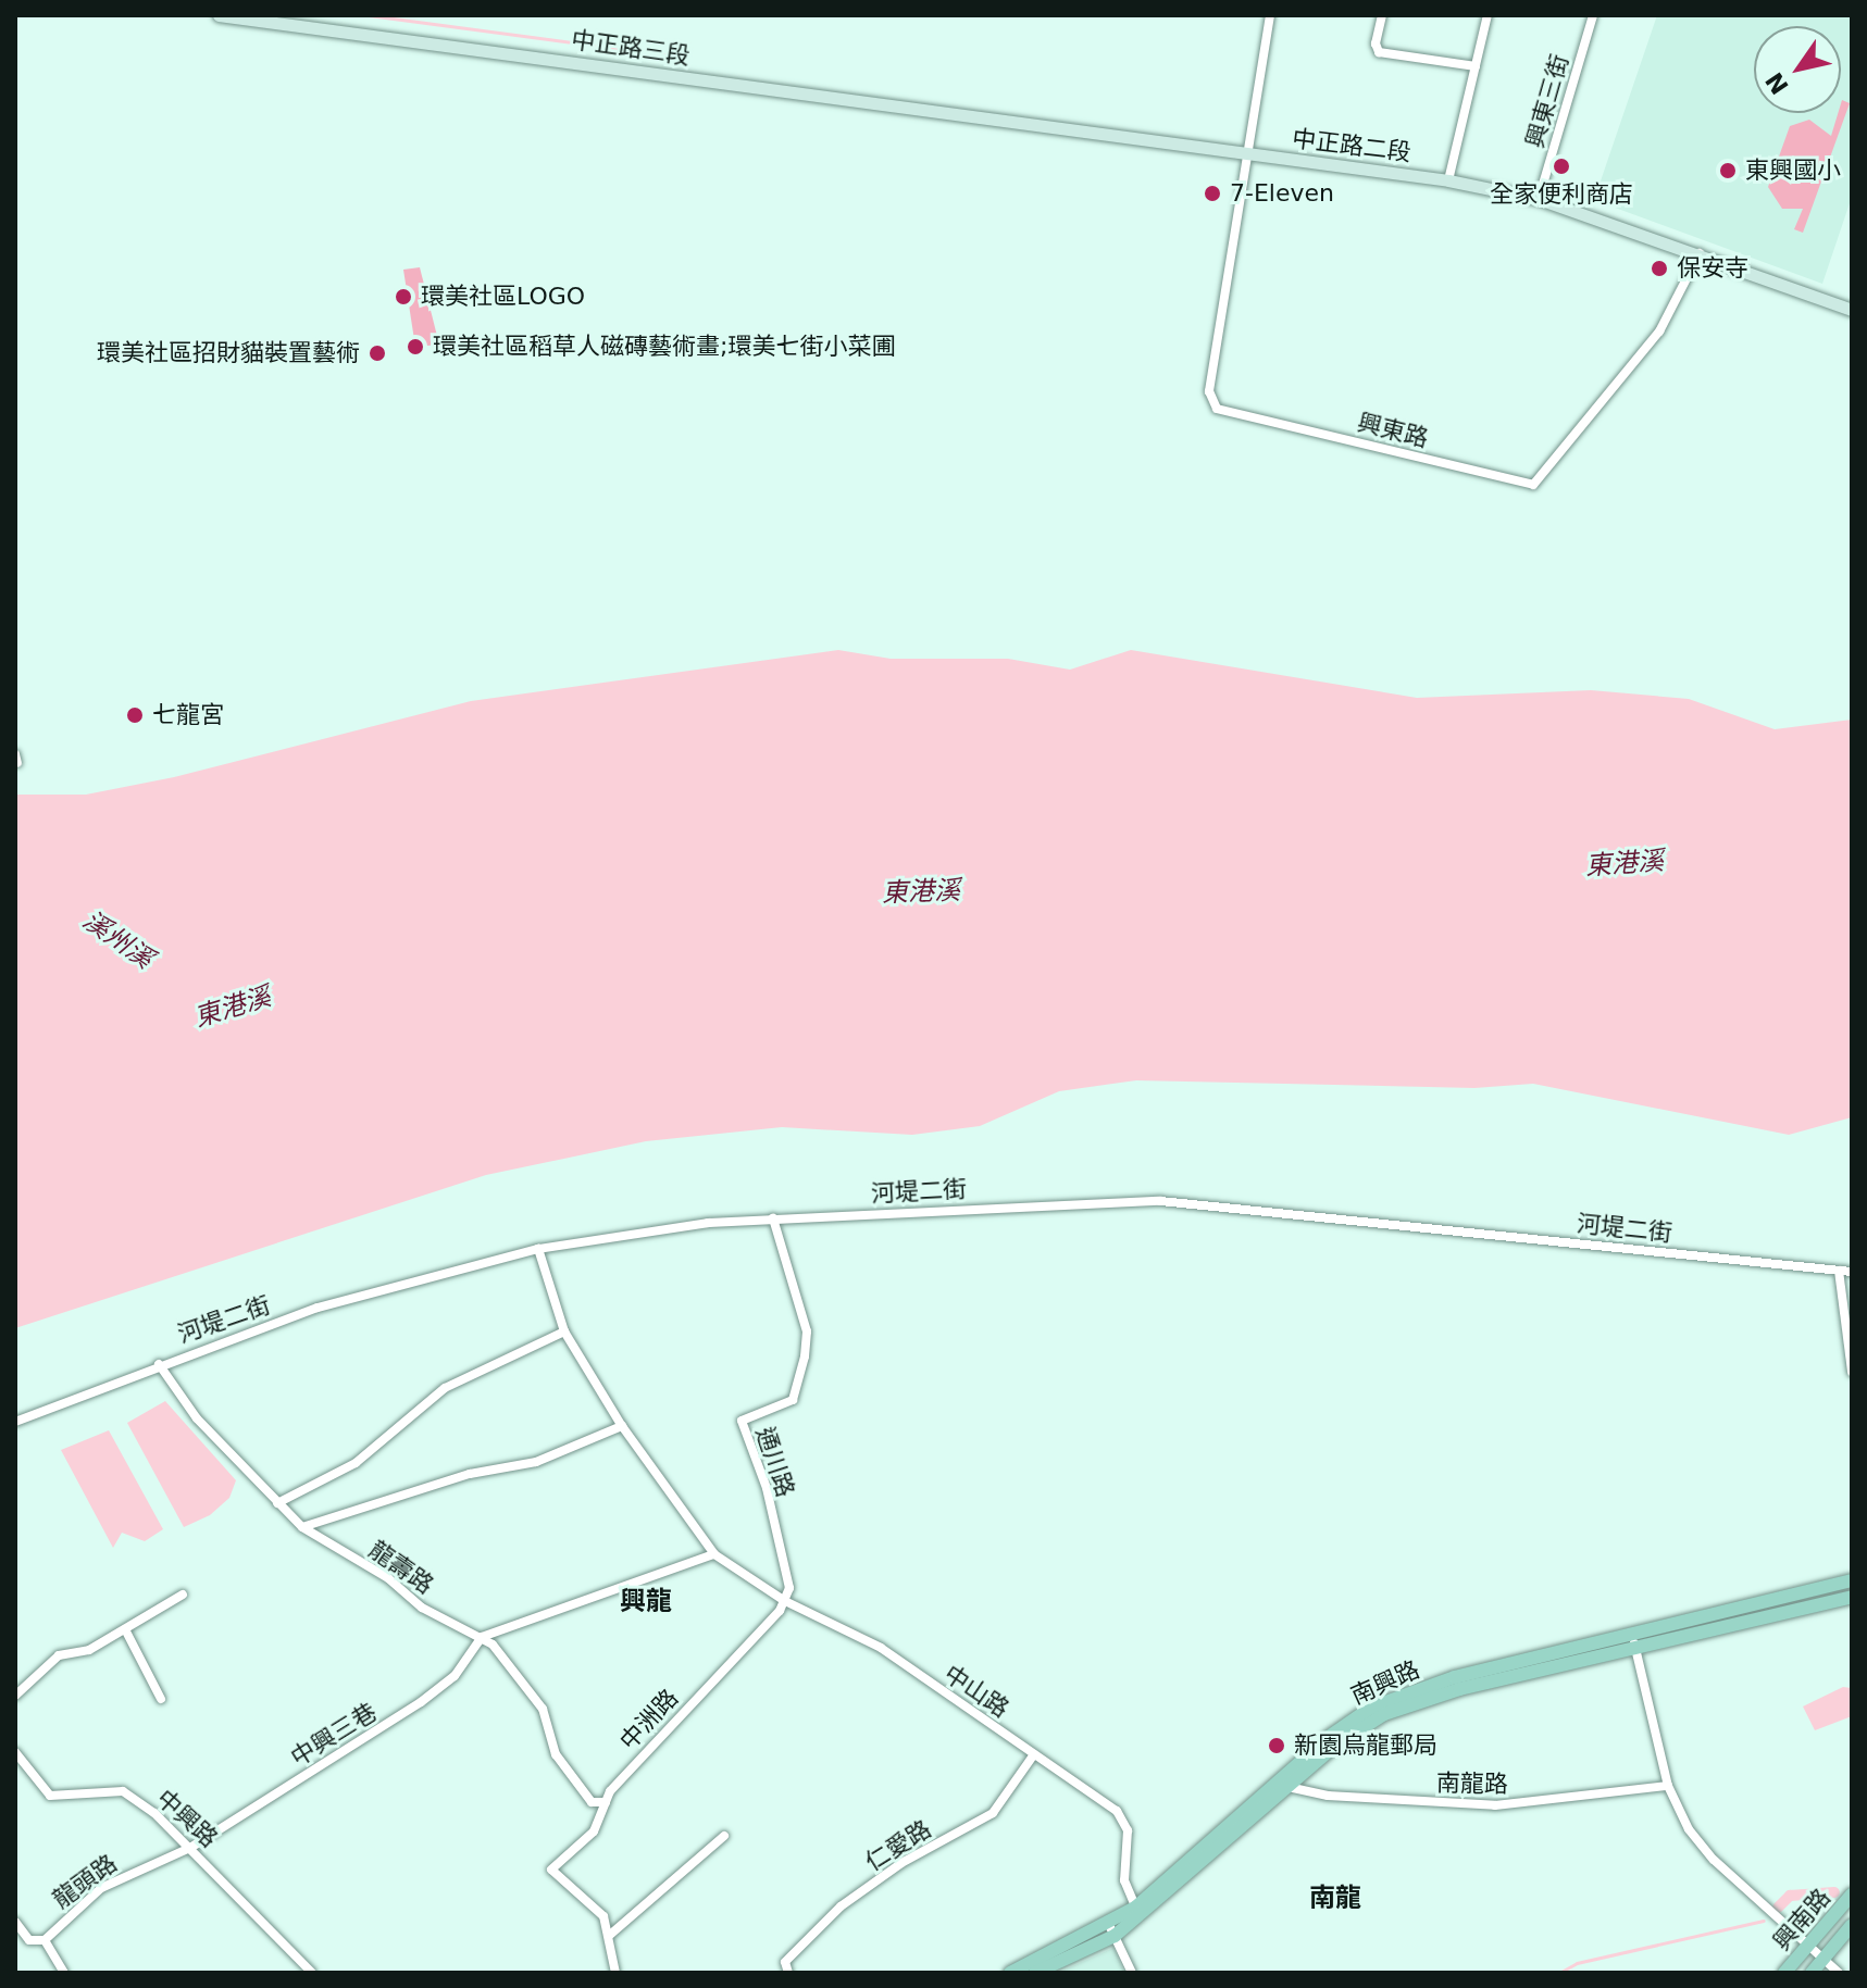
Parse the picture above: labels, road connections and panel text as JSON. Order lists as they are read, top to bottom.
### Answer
{
  "streets": {
    "main road": [
      "中正路三段",
      "中正路二段",
      "南興路",
      "興南路"
    ],
    "street": [
      "興東三街",
      "興東路",
      "河堤二街",
      "通川路",
      "龍壽路",
      "中山路",
      "中洲路",
      "中興三巷",
      "南龍路",
      "中興路",
      "仁愛路",
      "龍頭路"
    ]
  },
  "crossings": [
    ["中正路三段", "中正路二段"],
    ["興東三街", "中正路二段"],
    ["中正路二段", "興東路"],
    ["河堤二街", "通川路"],
    ["河堤二街", "龍壽路"],
    ["河堤二街", "中山路"],
    ["通川路", "中山路"],
    ["通川路", "中洲路"],
    ["龍壽路", "中洲路"],
    ["龍壽路", "中興三巷"],
    ["南興路", "中山路"],
    ["南興路", "南龍路"],
    ["中山路", "中洲路"],
    ["中山路", "仁愛路"],
    ["中興三巷", "中興路"],
    ["中興三巷", "龍頭路"],
    ["中興路", "龍頭路"]
  ],
  "districts": ["興龍", "南龍"],
  "water": ["東港溪", "溪州溪"],
  "places": [
    "全家便利商店",
    "東興國小",
    "7-Eleven",
    "保安寺",
    "環美社區LOGO",
    "環美社區稻草人磁磚藝術畫;環美七街小菜圃",
    "環美社區招財貓裝置藝術",
    "七龍宮",
    "新園烏龍郵局"
  ],
  "north": "bottom left"
}
